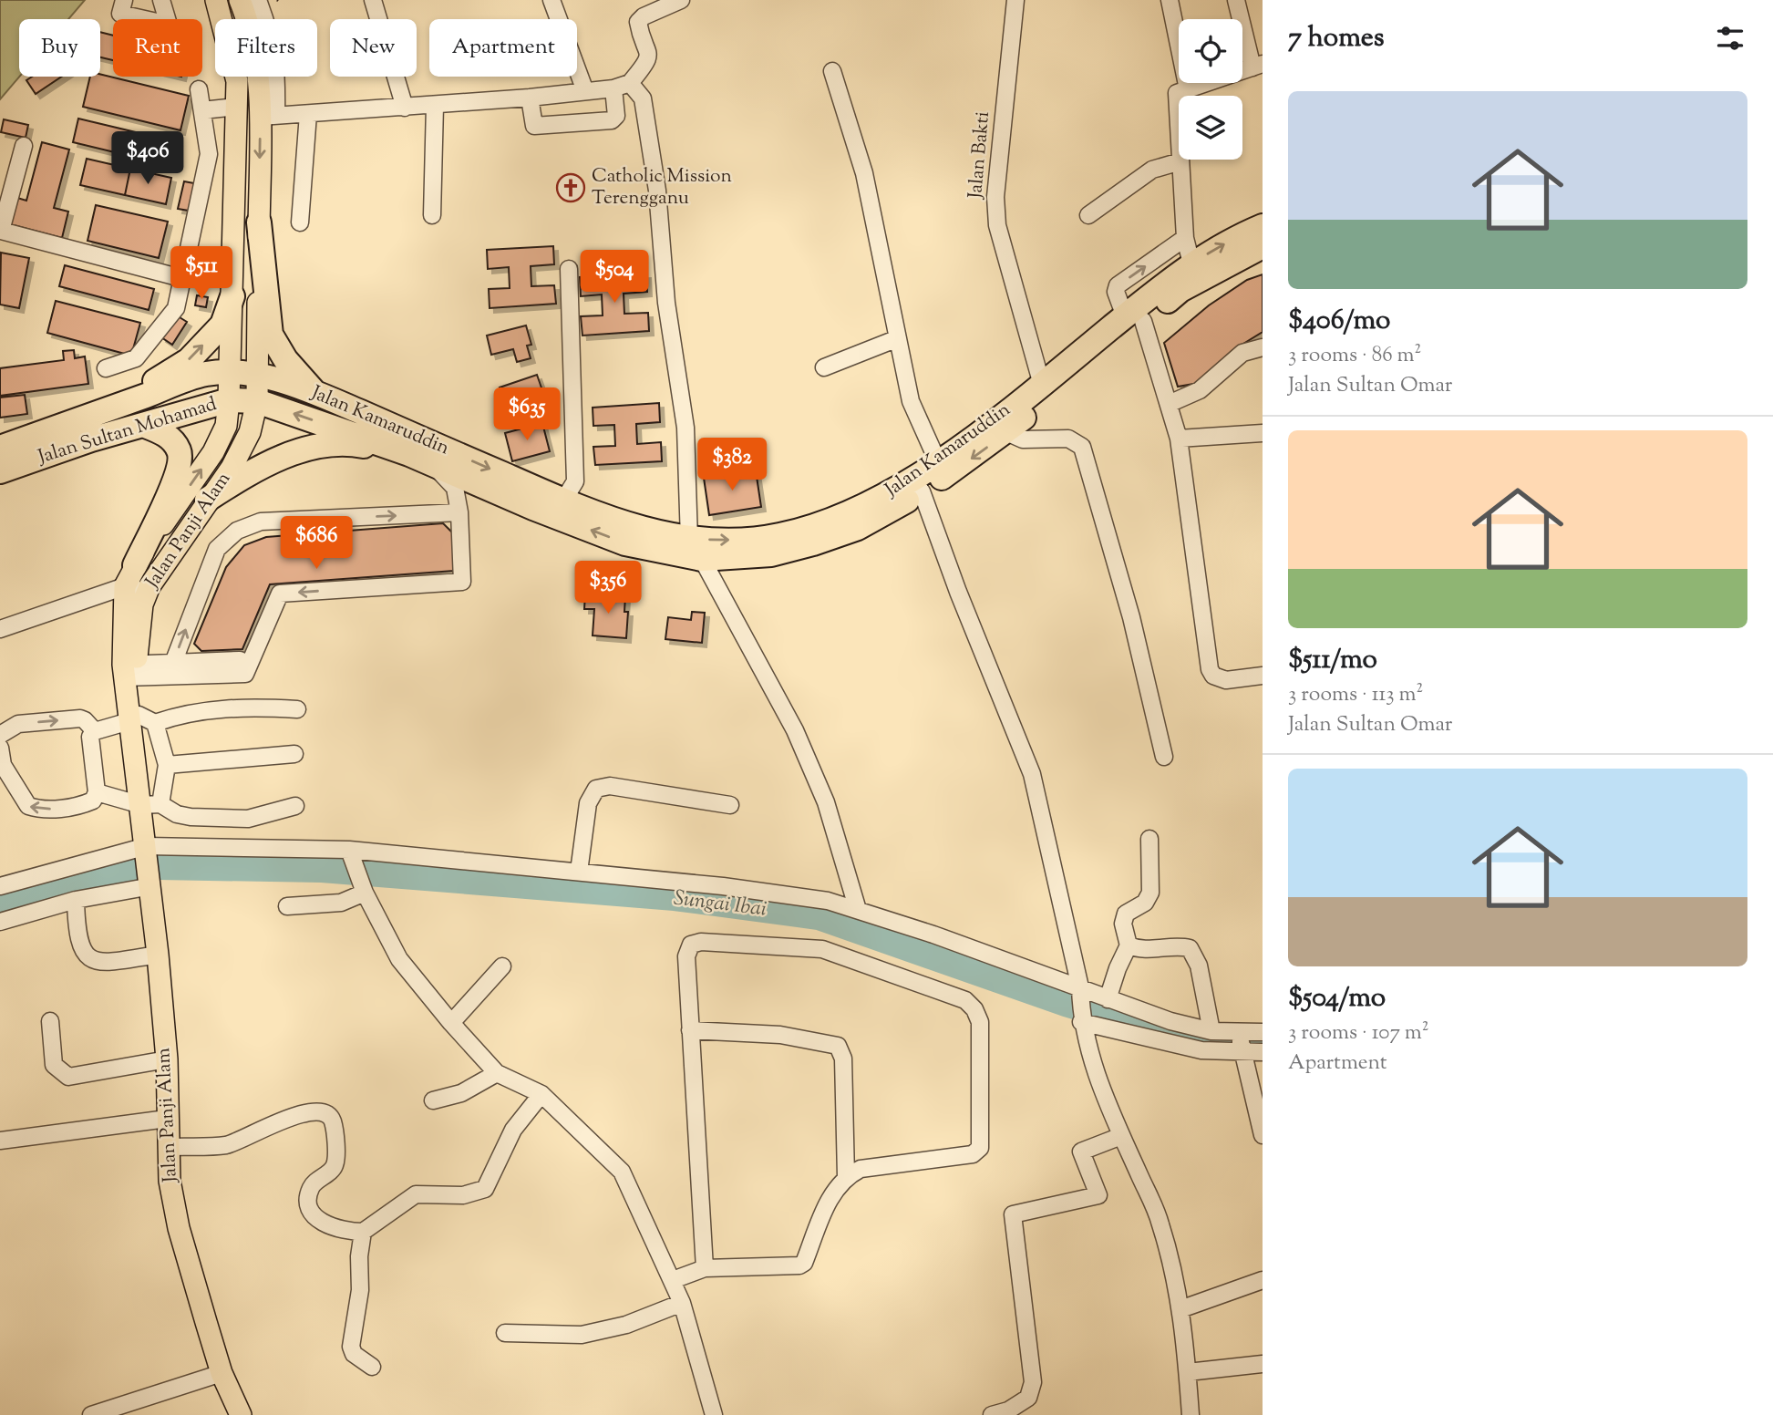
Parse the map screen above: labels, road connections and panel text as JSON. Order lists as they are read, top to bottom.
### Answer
{
  "streets": {
    "highway": ["Jalan Kamaruddin", "Jalan Sultan Mohamad"],
    "main road": ["Jalan Panji Alam"],
    "street": ["Jalan Bakti"]
  },
  "crossings": [
    ["Jalan Bakti", "Jalan Kamaruddin"],
    ["Jalan Kamaruddin", "Jalan Sultan Mohamad"],
    ["Jalan Kamaruddin", "Jalan Panji Alam"],
    ["Jalan Sultan Mohamad", "Jalan Panji Alam"]
  ],
  "water": ["Sungai Ibai"],
  "places": {
    "church": ["Catholic Mission Terengganu"]
  },
  "page": {
    "heading": "7 homes",
    "chip": [
      "Buy",
      "Rent",
      "Filters",
      "New",
      "Apartment"
    ],
    "list": [
      {
        "name": "$406/mo",
        "note": "3 rooms · 86 m² · Jalan Sultan Omar"
      },
      {
        "name": "$511/mo",
        "note": "3 rooms · 113 m² · Jalan Sultan Omar"
      },
      {
        "name": "$504/mo",
        "note": "3 rooms · 107 m² · Apartment"
      }
    ],
    "price": [
      "$406",
      "$511",
      "$504",
      "$635",
      "$382",
      "$686",
      "$356"
    ]
  }
}
